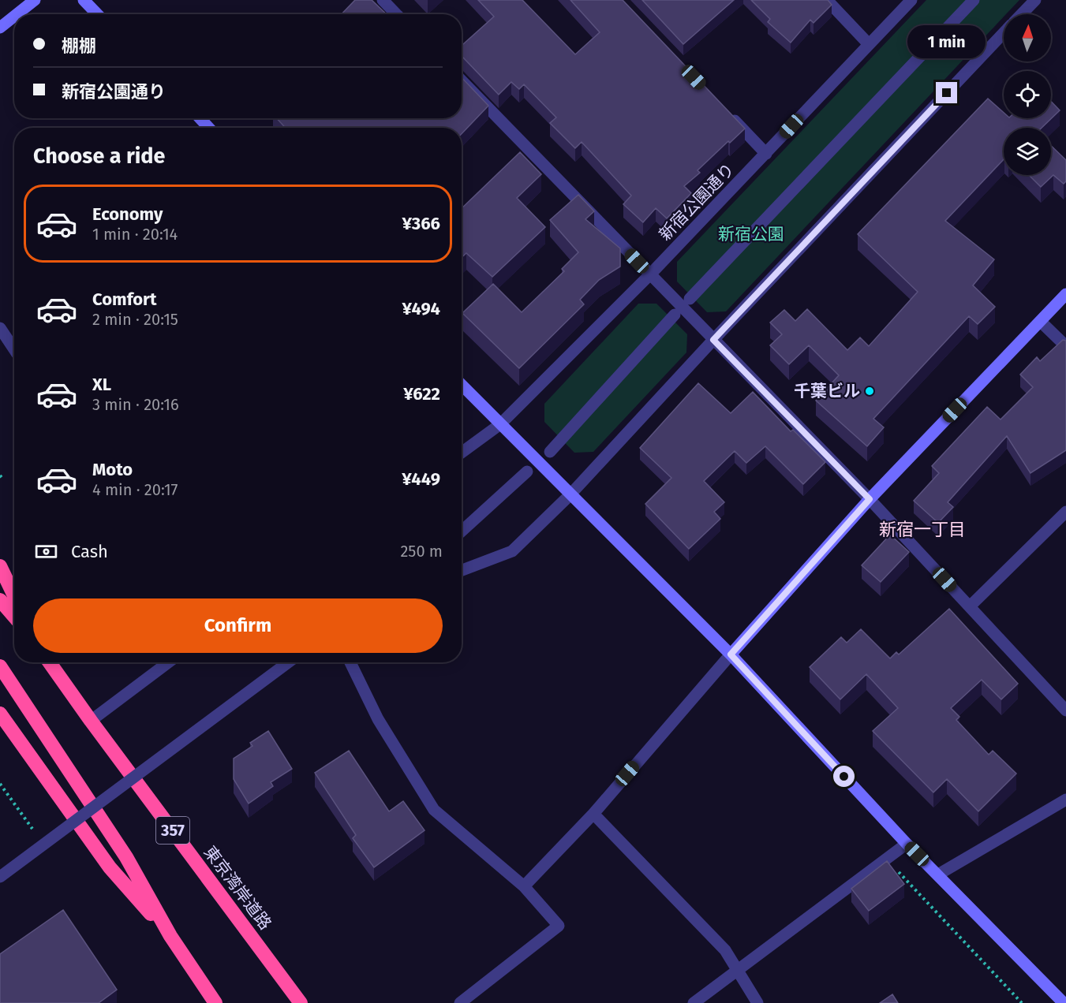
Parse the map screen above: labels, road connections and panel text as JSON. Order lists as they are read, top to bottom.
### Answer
{
  "streets": {
    "highway": ["357", "東京湾岸道路"],
    "street": ["新宿公園通り"]
  },
  "districts": ["新宿一丁目"],
  "parks": ["新宿公園"],
  "places": ["千葉ビル"],
  "north": "top",
  "page": {
    "banner": ["棚棚", "新宿公園通り"],
    "bubble": "1 min",
    "heading": "Choose a ride",
    "list": [
      {
        "name": "Economy",
        "note": "1 min · 20:14",
        "value": "¥366"
      },
      {
        "name": "Comfort",
        "note": "2 min · 20:15",
        "value": "¥494"
      },
      {
        "name": "XL",
        "note": "3 min · 20:16",
        "value": "¥622"
      },
      {
        "name": "Moto",
        "note": "4 min · 20:17",
        "value": "¥449"
      }
    ],
    "pay": ["Cash", "250 m"],
    "buttons": "Confirm"
  }
}
